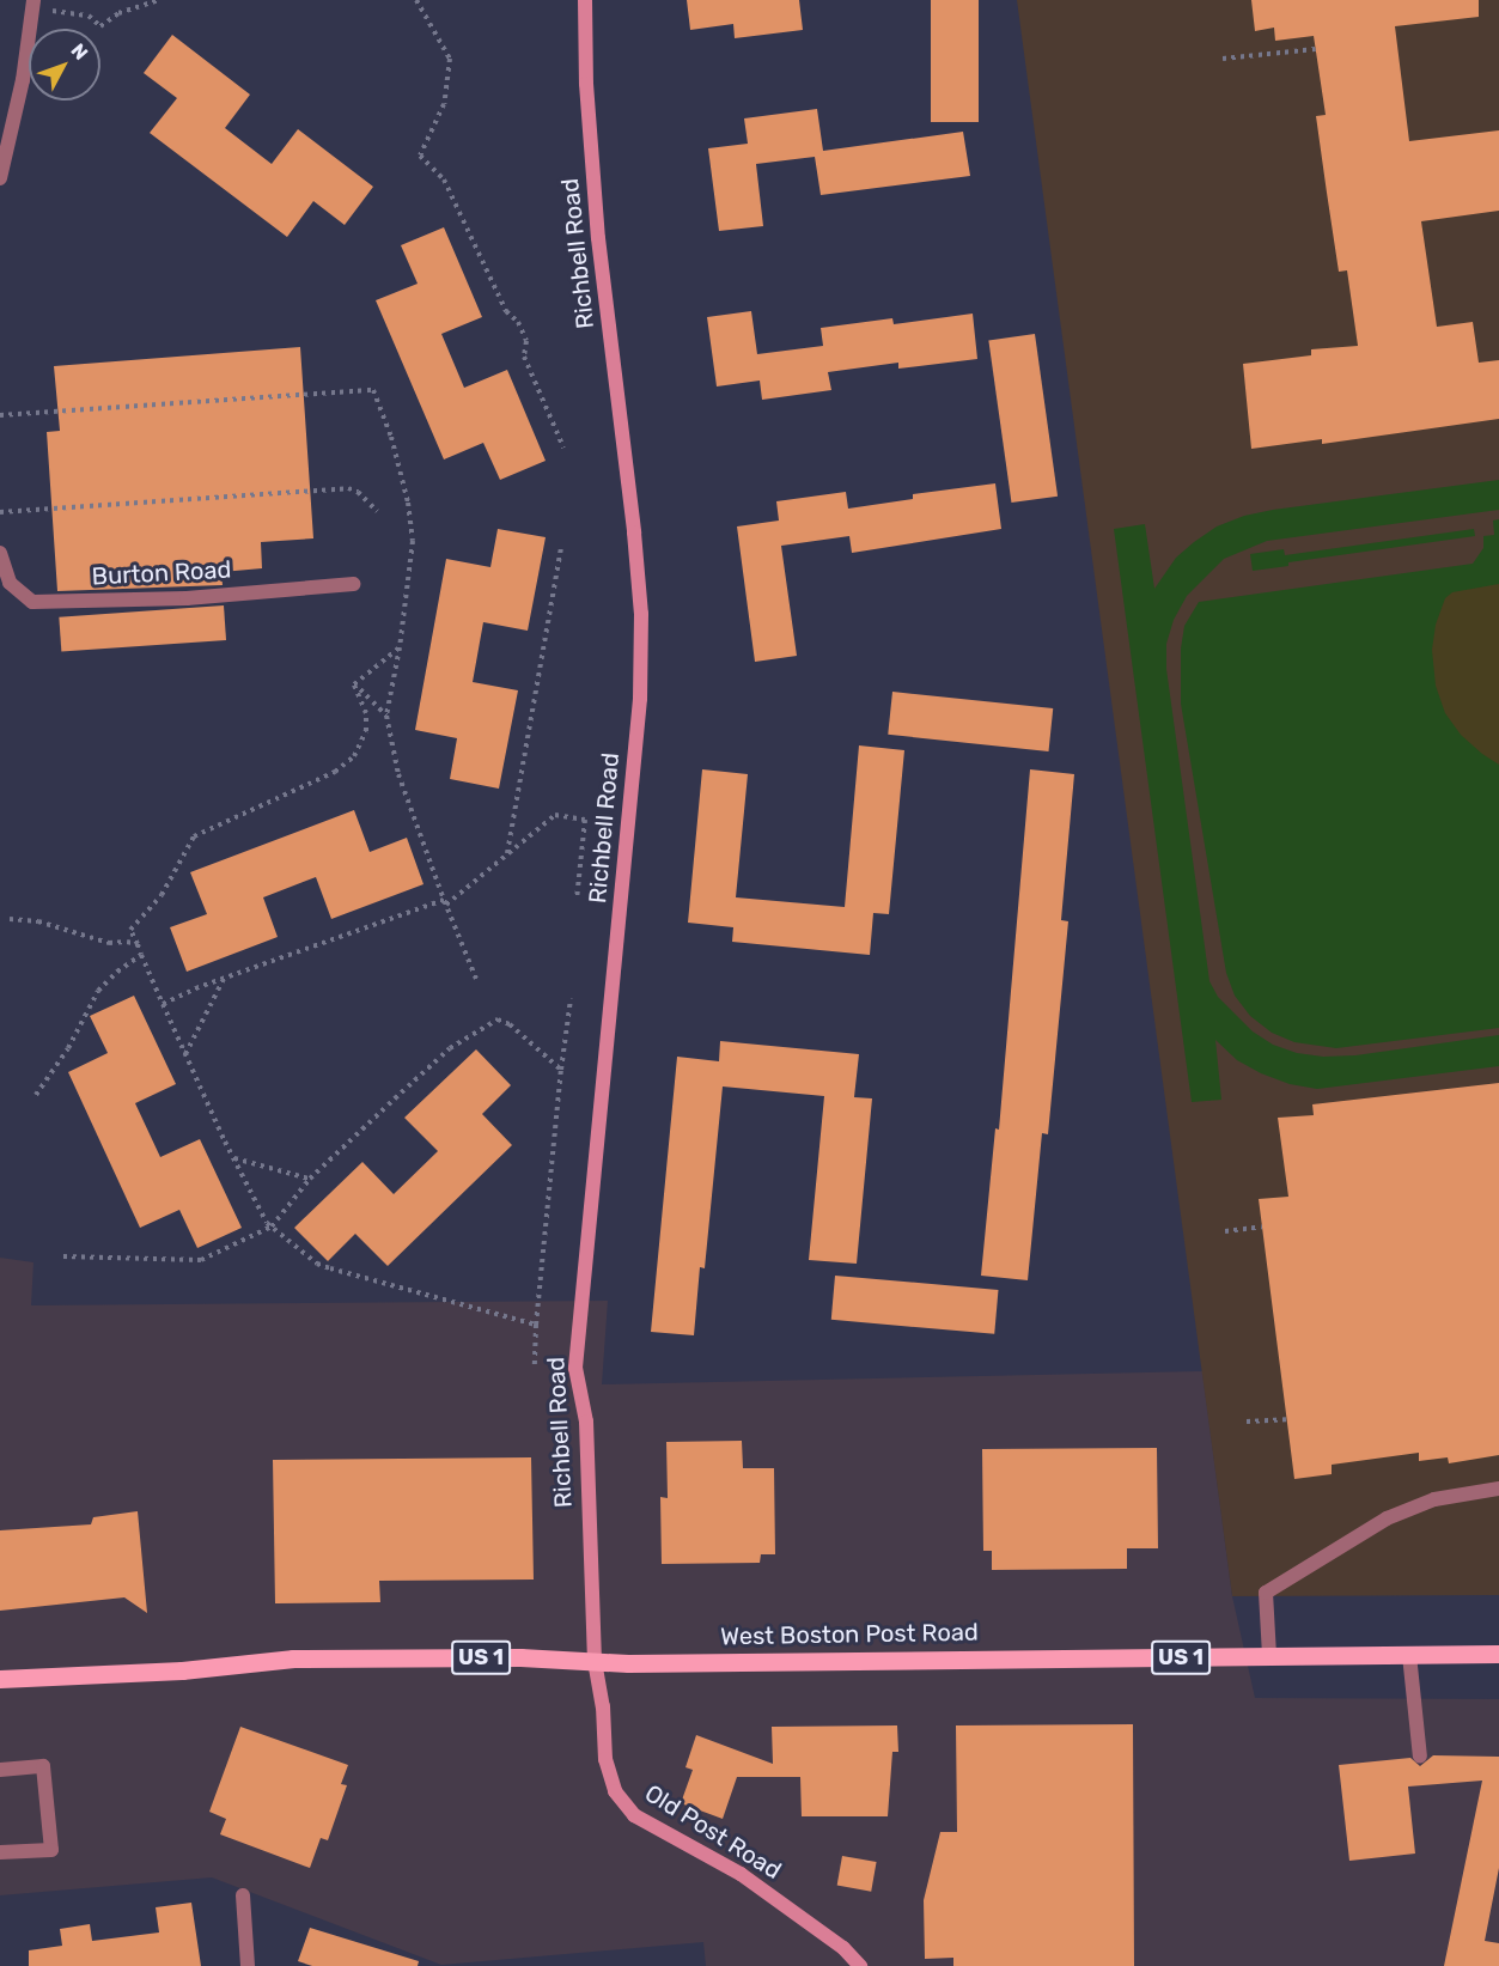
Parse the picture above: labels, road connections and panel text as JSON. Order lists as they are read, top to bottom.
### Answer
{
  "streets": {
    "main road": ["West Boston Post Road", "US 1"],
    "street": ["Richbell Road", "Burton Road", "Old Post Road"]
  },
  "crossings": [
    ["Richbell Road", "West Boston Post Road"],
    ["Richbell Road", "Old Post Road"],
    ["West Boston Post Road", "Old Post Road"]
  ],
  "north": "top right"
}
